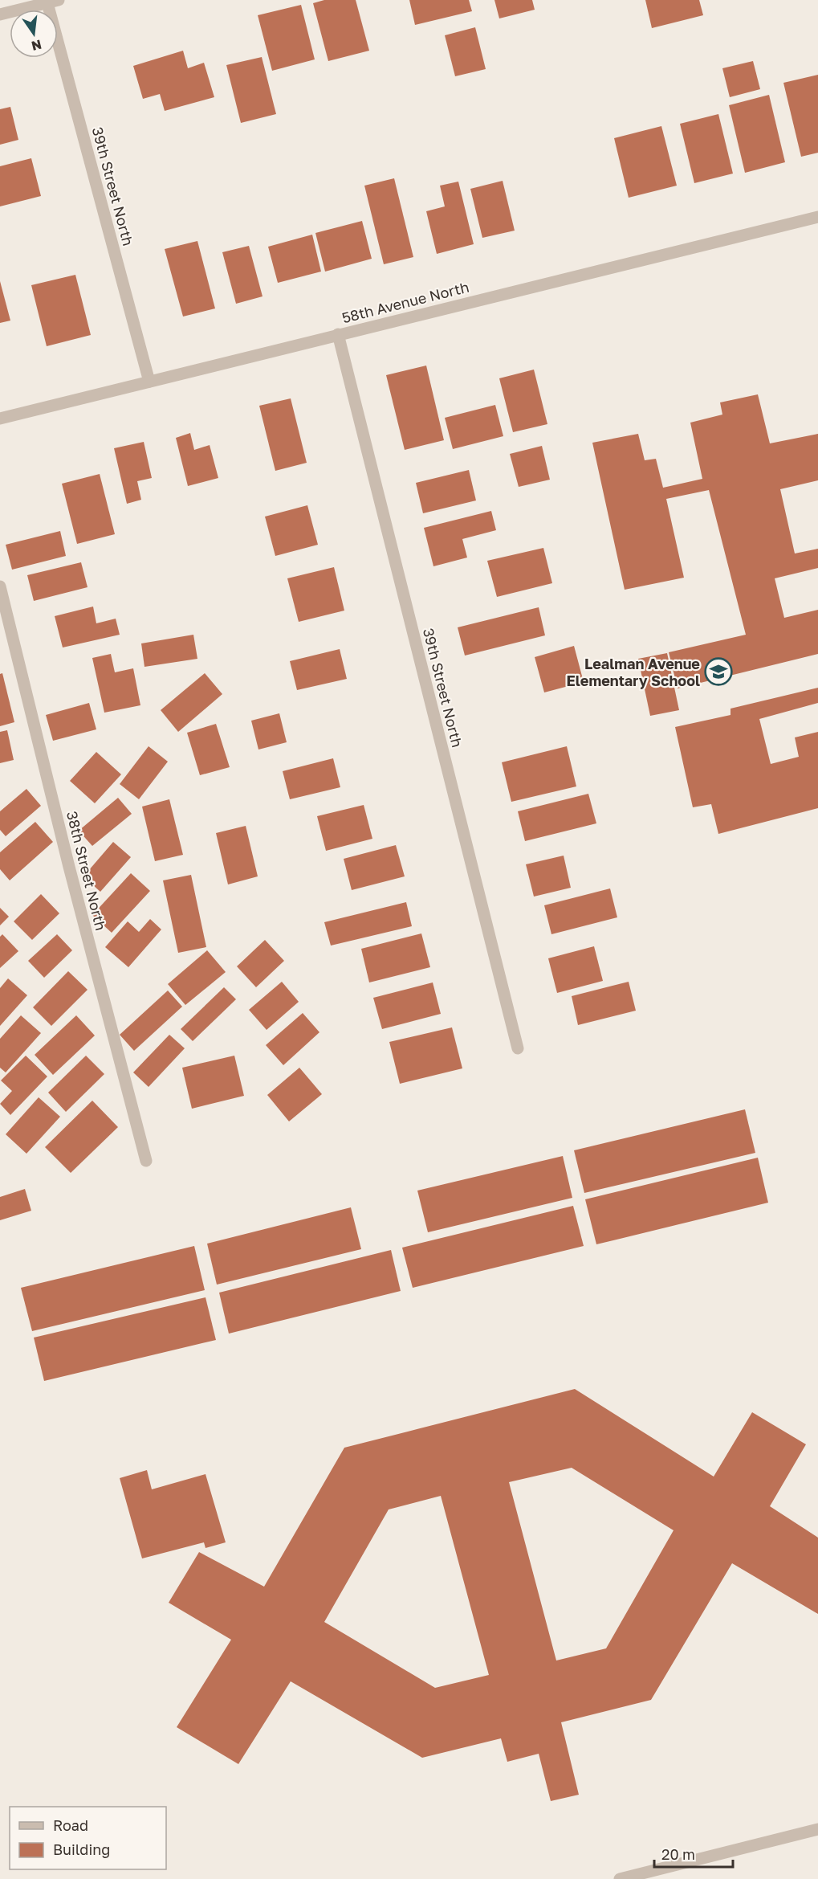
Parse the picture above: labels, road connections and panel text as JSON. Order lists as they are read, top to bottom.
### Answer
{
  "streets": {
    "street": ["39th Street North", "58th Avenue North", "38th Street North"]
  },
  "crossings": [
    ["39th Street North", "58th Avenue North"]
  ],
  "places": {
    "school or university": ["Lealman Avenue Elementary School"]
  },
  "legend": ["Road", "Building"],
  "scale_bar": "20 m",
  "north": "bottom"
}
